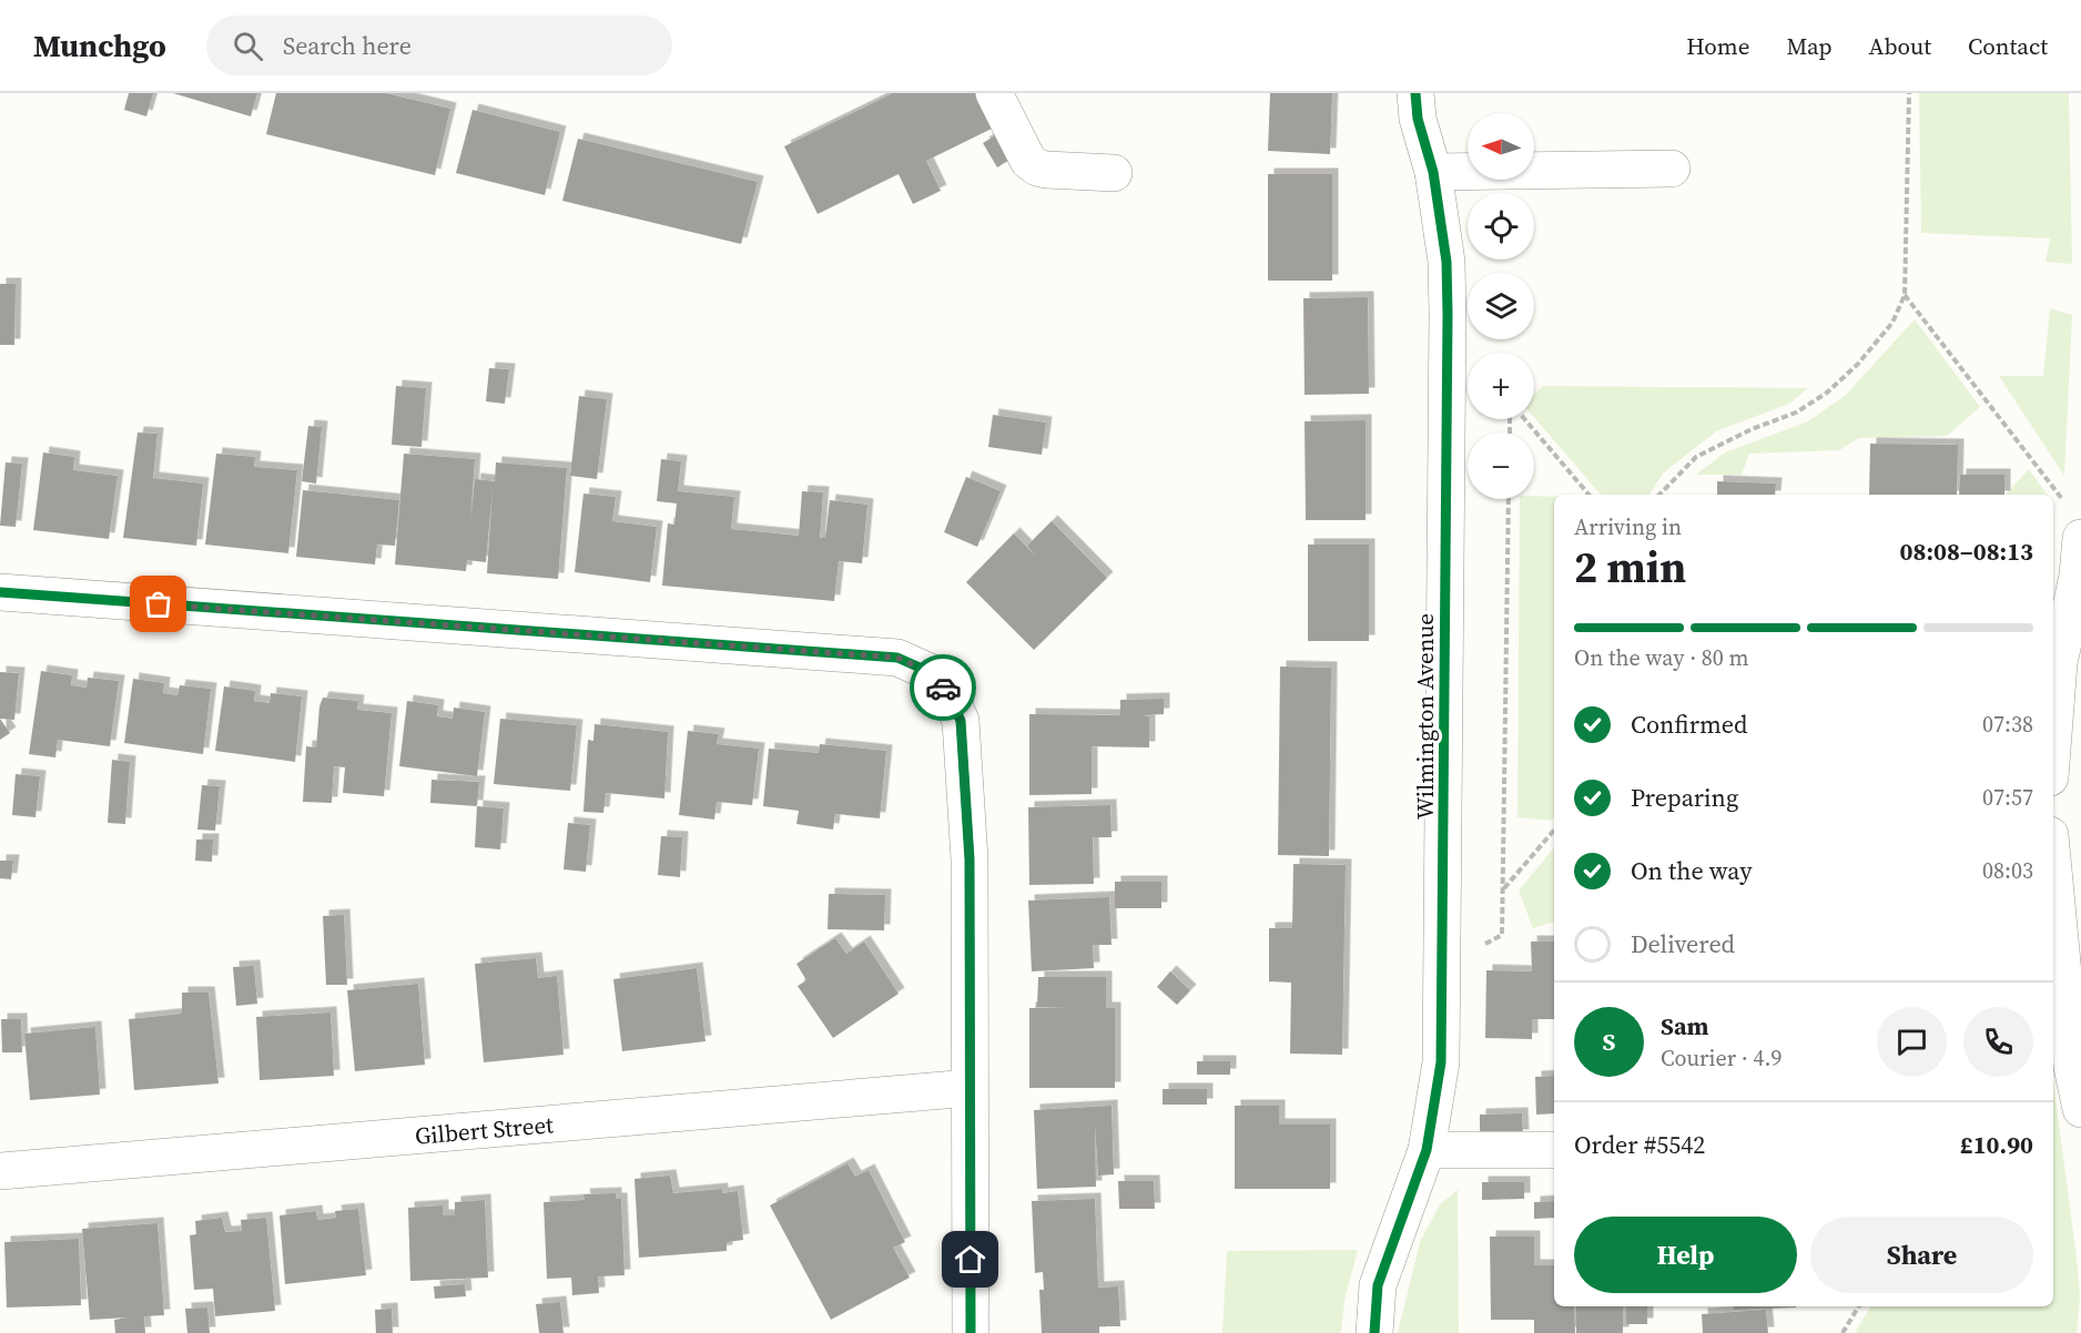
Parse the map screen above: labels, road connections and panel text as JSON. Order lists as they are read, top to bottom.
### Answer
{
  "streets": {
    "street": ["Wilmington Avenue", "Gilbert Street"]
  },
  "north": "left",
  "page": {
    "header": "Munchgo",
    "search": "Search here",
    "nav": [
      "Home",
      "Map",
      "About",
      "Contact"
    ],
    "map_buttons": ["+", "−"],
    "heading": ["2 min", "Arriving in", "08:08–08:13"],
    "panel": [
      "Sam",
      "Courier · 4.9",
      "Order #5542",
      "£10.90"
    ],
    "bar": "On the way · 80 m",
    "list": [
      ["Confirmed", "07:38"],
      ["Preparing", "07:57"],
      ["On the way", "08:03"],
      "Delivered"
    ],
    "round": "S",
    "buttons": ["Help", "Share"]
  }
}
